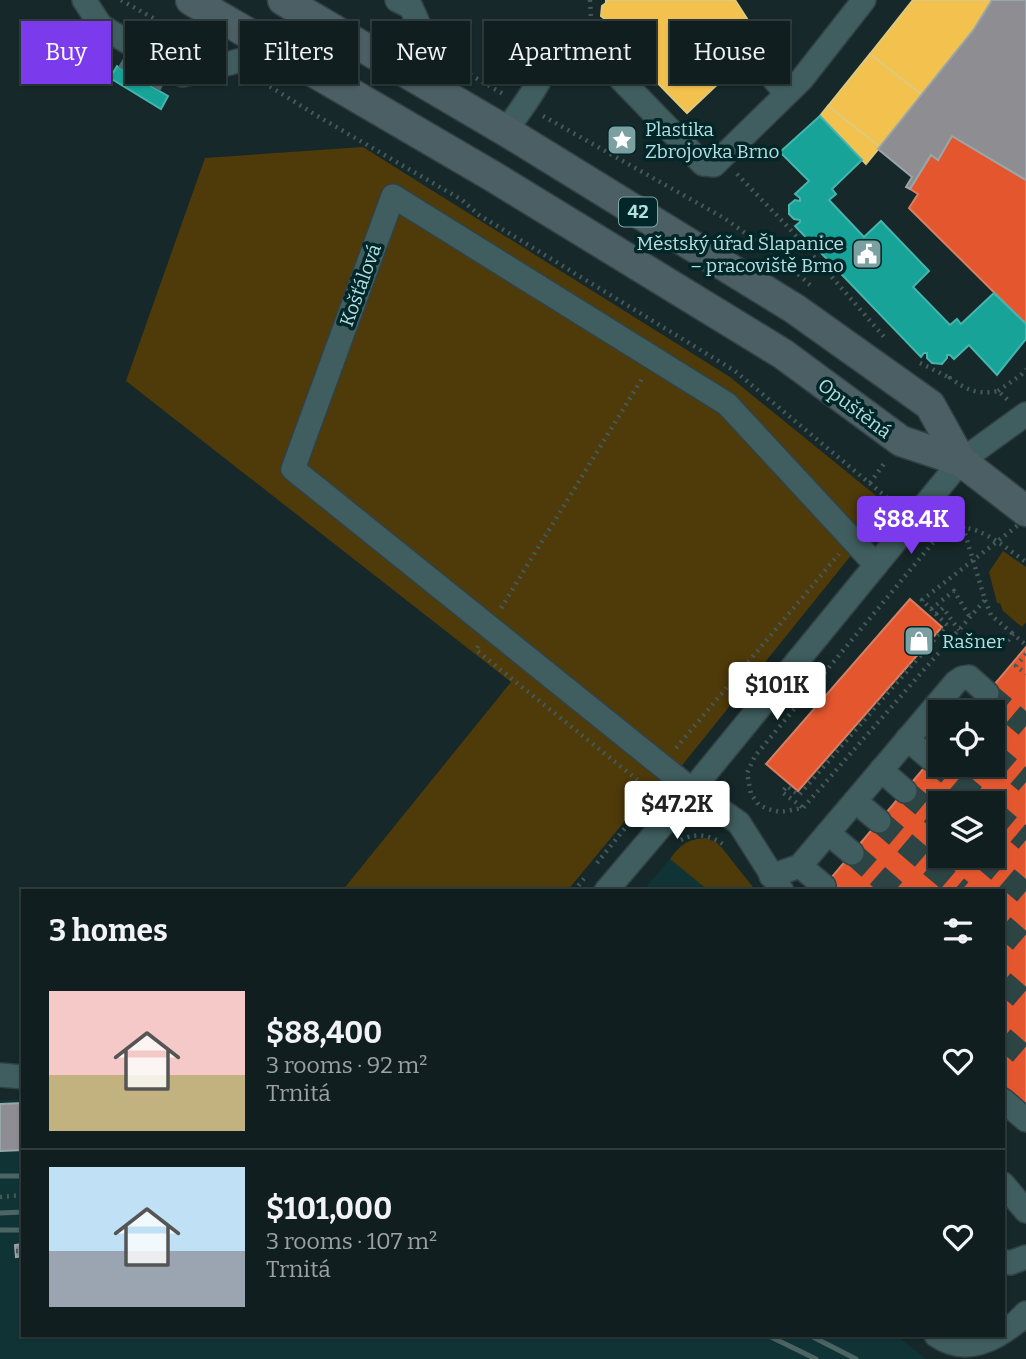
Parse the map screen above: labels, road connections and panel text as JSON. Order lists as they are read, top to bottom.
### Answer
{
  "streets": {
    "main road": ["42", "Opuštěná"],
    "street": ["Košťálová"]
  },
  "crossings": [
    ["42", "Opuštěná"]
  ],
  "places": {
    "place": ["Plastika Zbrojovka Brno"],
    "public building": ["Městský úřad Šlapanice – pracoviště Brno"],
    "shop": ["Rašner"]
  },
  "page": {
    "chip": [
      "Buy",
      "Rent",
      "Filters",
      "New",
      "Apartment",
      "House"
    ],
    "price": ["$88.4K", "$101K", "$47.2K"],
    "heading": "3 homes",
    "list": [
      {
        "name": "$88,400",
        "note": "3 rooms · 92 m² · Trnitá"
      },
      {
        "name": "$101,000",
        "note": "3 rooms · 107 m² · Trnitá"
      }
    ]
  }
}
